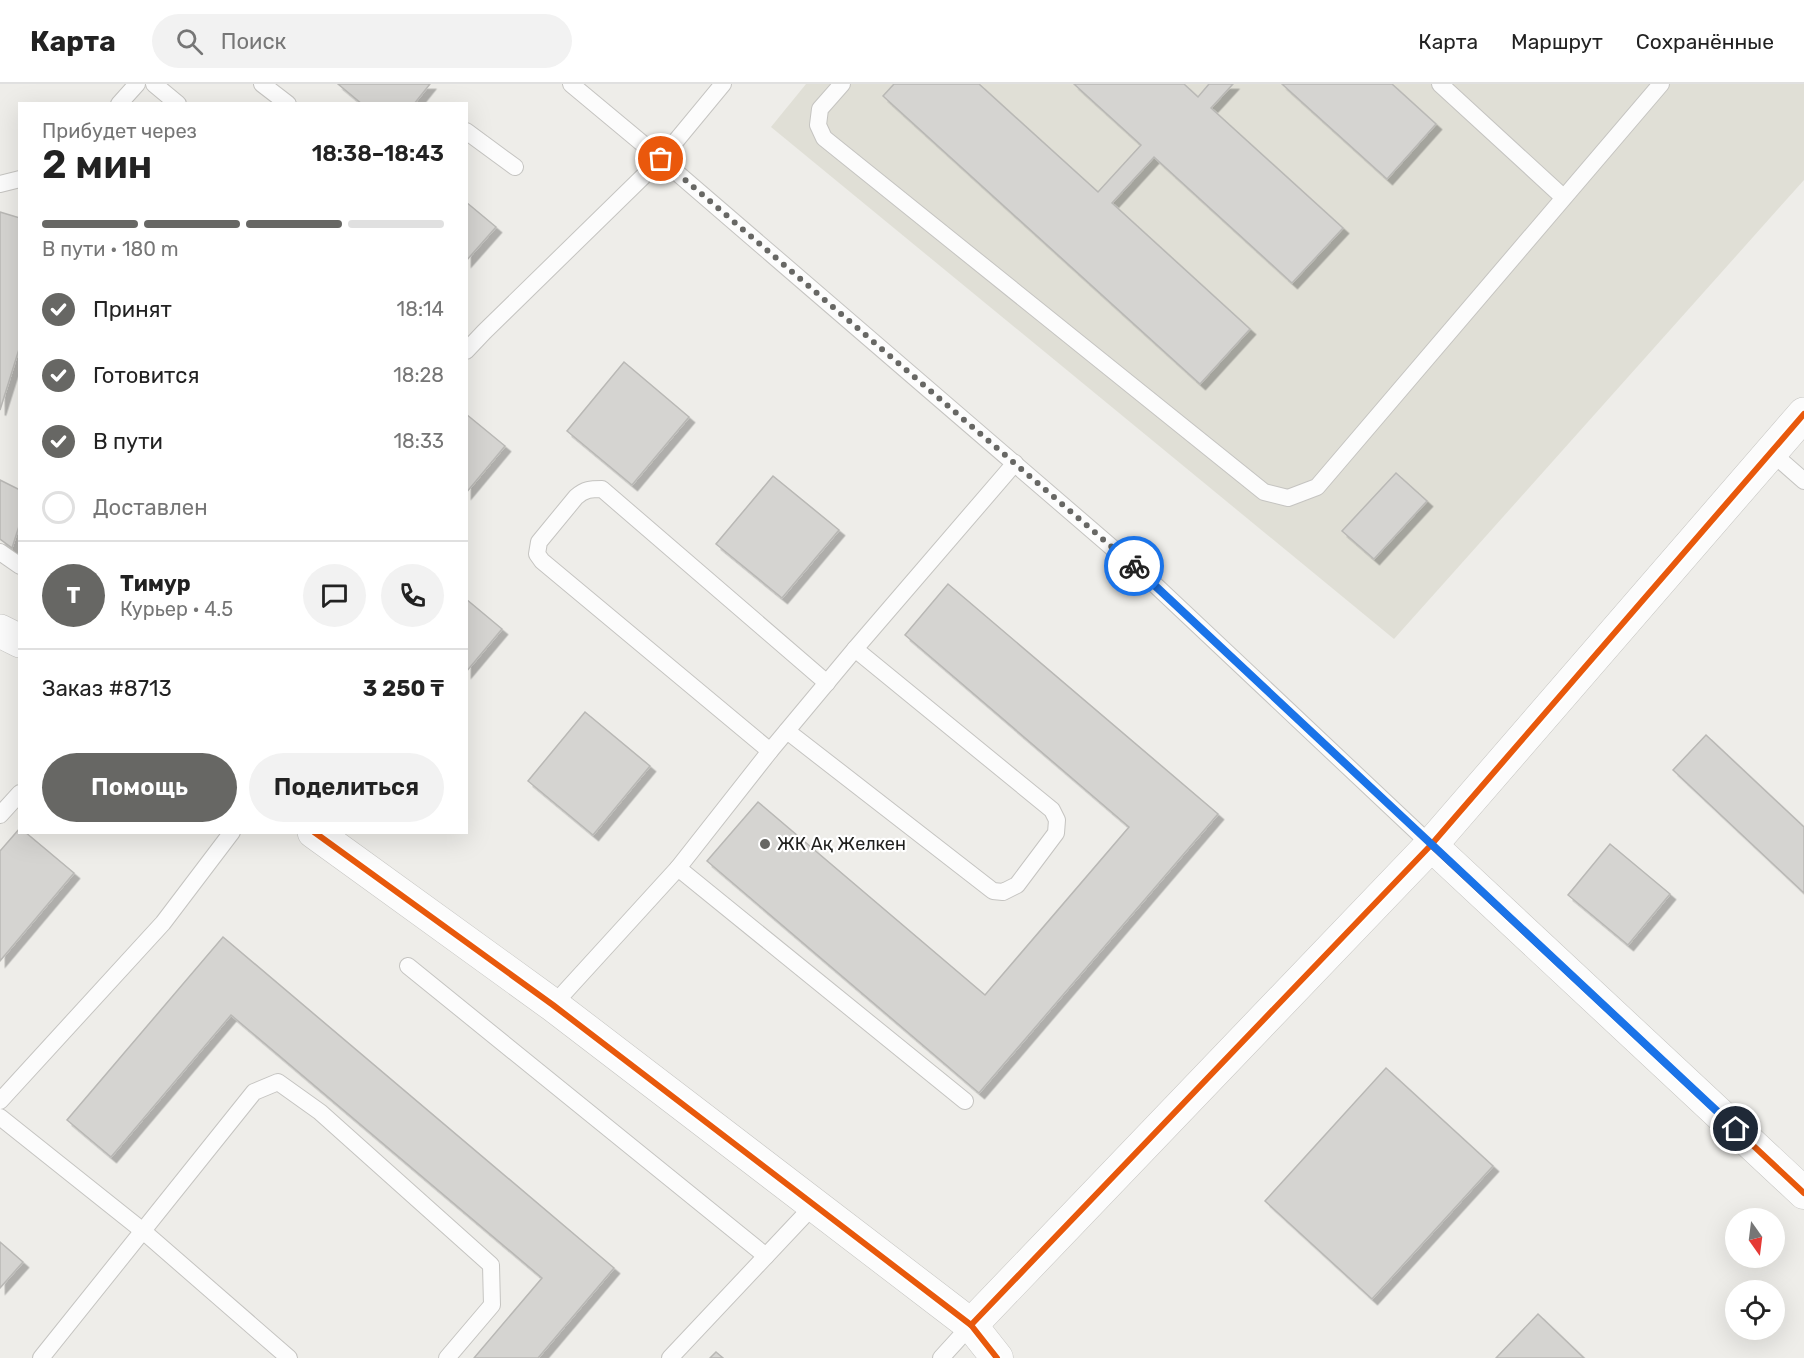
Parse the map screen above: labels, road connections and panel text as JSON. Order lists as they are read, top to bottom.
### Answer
{
  "places": ["ЖК Ақ Желкен"],
  "north": "bottom",
  "page": {
    "header": "Карта",
    "search": "Поиск",
    "nav": ["Карта", "Маршрут", "Сохранённые"],
    "heading": ["2 мин", "Прибудет через", "18:38–18:43"],
    "panel": [
      "Тимур",
      "Курьер · 4.5",
      "Заказ #8713",
      "3 250 ₸"
    ],
    "bar": "В пути · 180 m",
    "list": [
      ["Принят", "18:14"],
      ["Готовится", "18:28"],
      ["В пути", "18:33"],
      "Доставлен"
    ],
    "round": "Т",
    "buttons": ["Помощь", "Поделиться"]
  }
}
